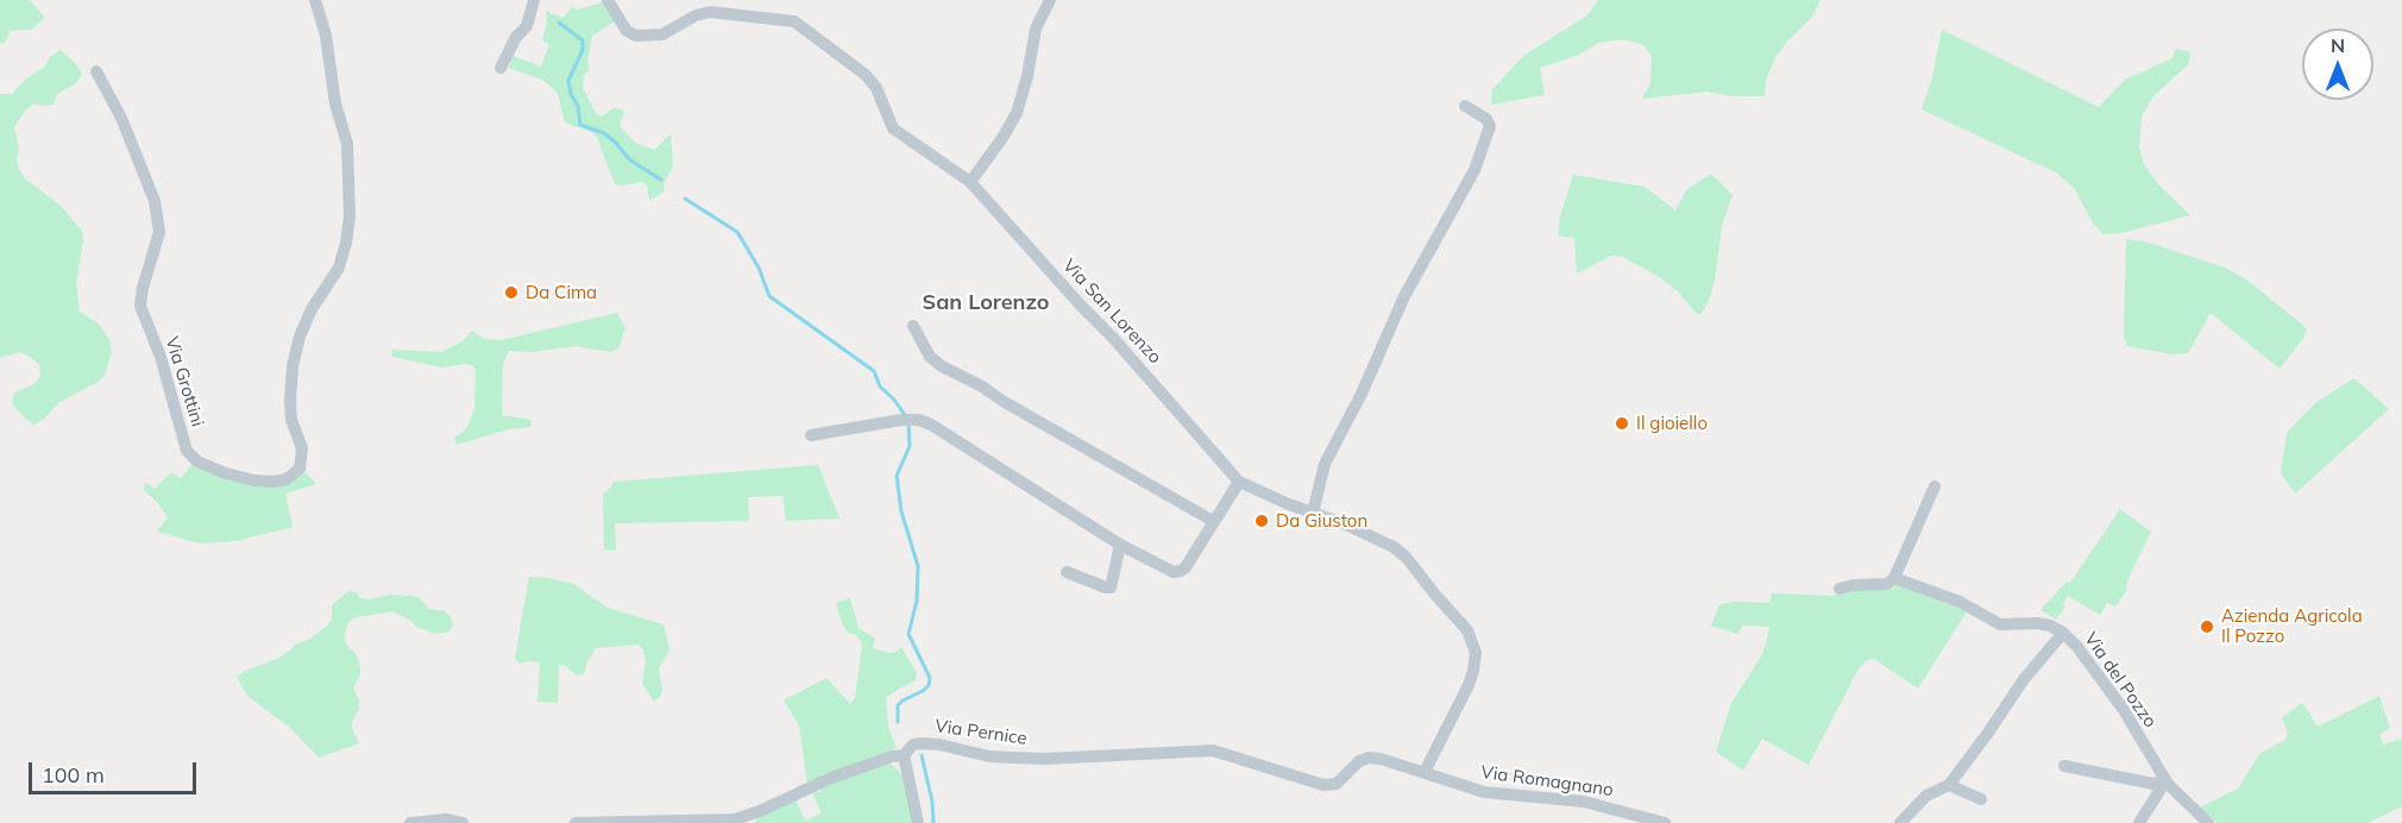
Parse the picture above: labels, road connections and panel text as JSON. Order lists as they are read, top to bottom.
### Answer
{
  "streets": {
    "street": [
      "Via San Lorenzo",
      "Via Grottini",
      "Via del Pozzo",
      "Via Pernice",
      "Via Romagnano"
    ]
  },
  "crossings": [
    ["Via San Lorenzo", "Via Pernice"],
    ["Via San Lorenzo", "Via Romagnano"],
    ["Via Pernice", "Via Romagnano"]
  ],
  "districts": ["San Lorenzo"],
  "places": [
    "Da Cima",
    "Il gioiello",
    "Da Giuston",
    "Azienda Agricola Il Pozzo"
  ],
  "scale_bar": "100 m",
  "north": "top"
}
